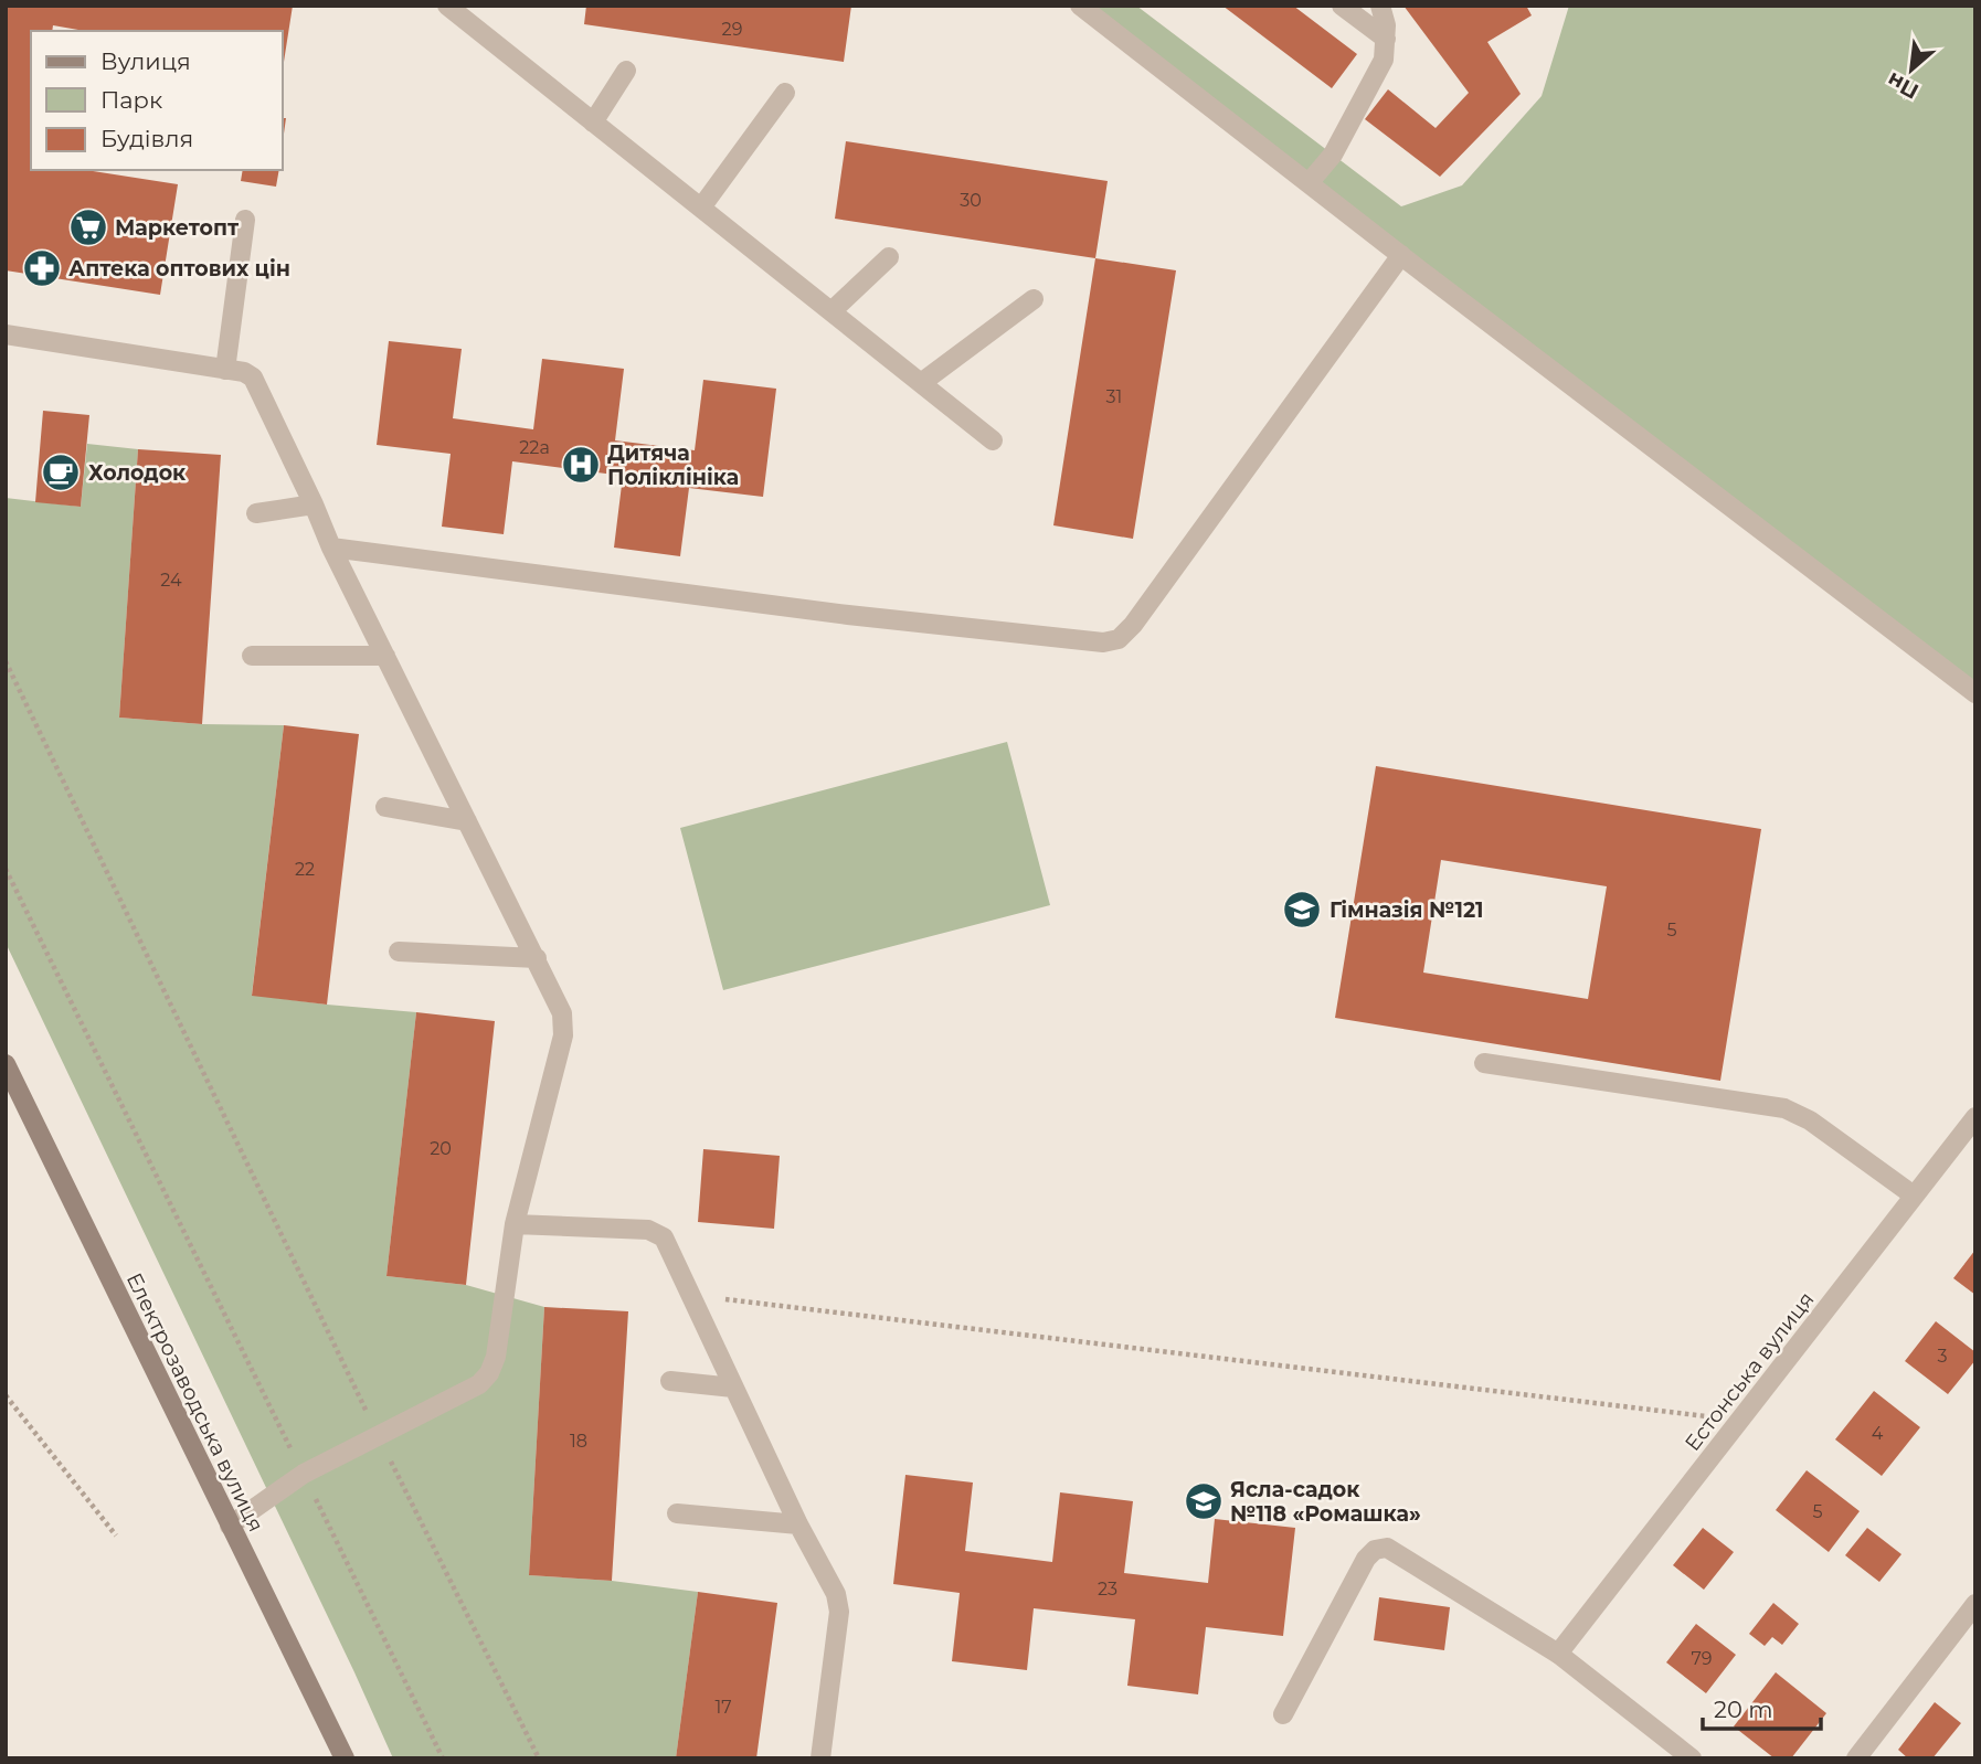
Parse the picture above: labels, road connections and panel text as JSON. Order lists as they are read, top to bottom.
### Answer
{
  "streets": {
    "main road": ["Електрозаводська вулиця"],
    "street": ["Естонська вулиця"]
  },
  "places": {
    "supermarket": ["Маркетопт"],
    "pharmacy": ["Аптека оптових цін"],
    "hospital": ["Дитяча Поліклініка"],
    "cafe": ["Холодок"],
    "school or university": ["Гімназія №121", "Ясла-садок №118 «Ромашка»"]
  },
  "house_numbers": [
    "29",
    "30",
    "31",
    "22а",
    "24",
    "22",
    "5",
    "20",
    "3",
    "4",
    "18",
    "5",
    "23",
    "79",
    "17"
  ],
  "legend": ["Вулиця", "Парк", "Будівля"],
  "scale_bar": "20 m",
  "north": "bottom left"
}
